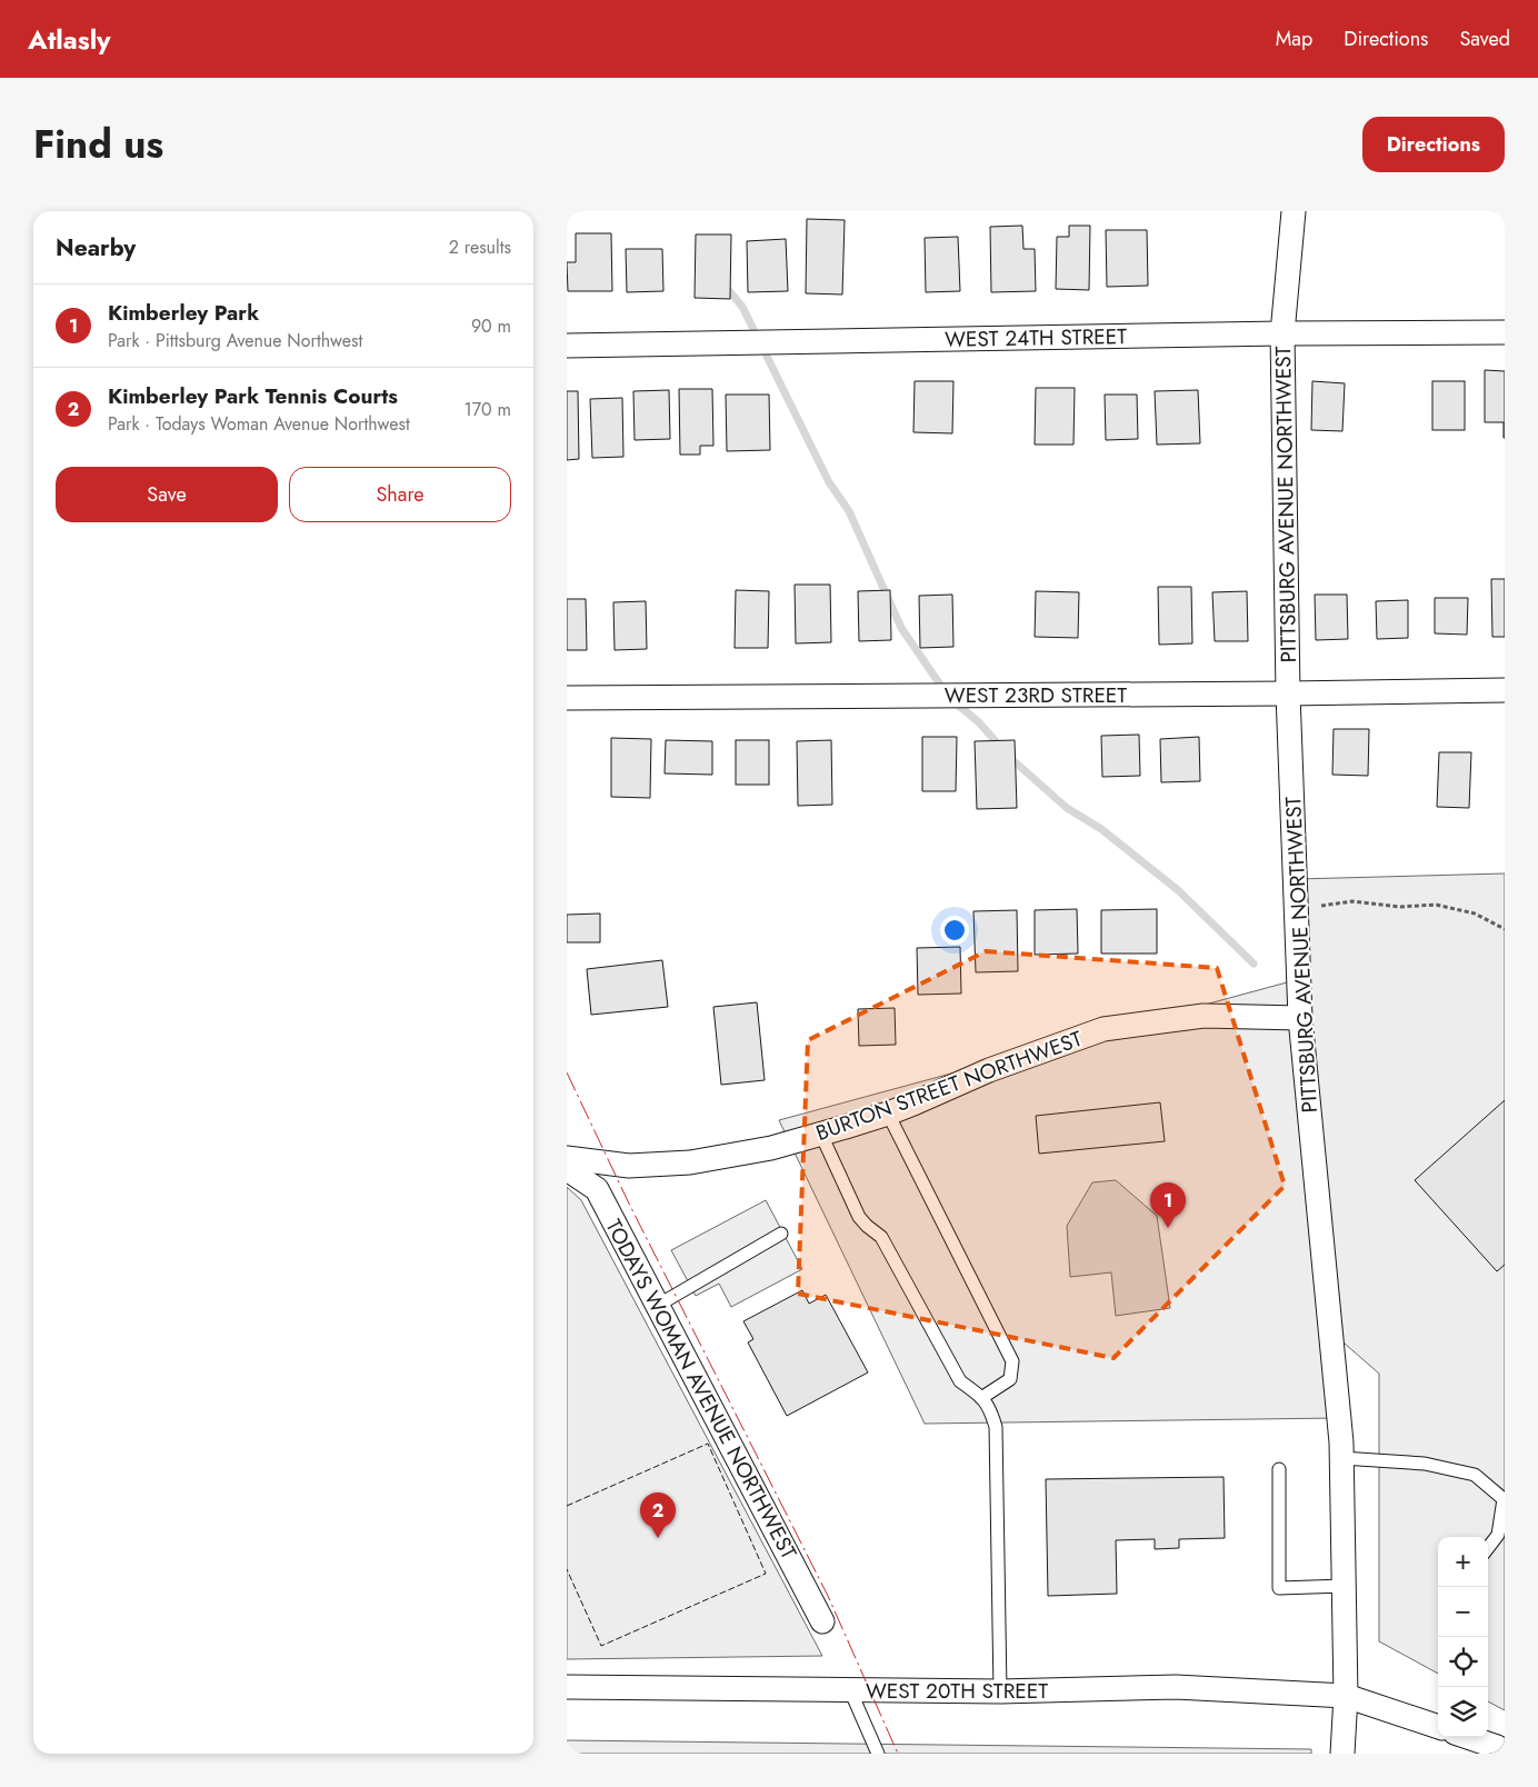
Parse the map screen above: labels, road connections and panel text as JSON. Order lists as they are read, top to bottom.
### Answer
{
  "streets": {
    "street": [
      "WEST 24TH STREET",
      "PITTSBURG AVENUE NORTHWEST",
      "WEST 23RD STREET",
      "BURTON STREET NORTHWEST",
      "TODAYS WOMAN AVENUE NORTHWEST",
      "WEST 20TH STREET"
    ]
  },
  "crossings": [
    ["WEST 24TH STREET", "PITTSBURG AVENUE NORTHWEST"],
    ["PITTSBURG AVENUE NORTHWEST", "WEST 23RD STREET"],
    ["PITTSBURG AVENUE NORTHWEST", "BURTON STREET NORTHWEST"],
    ["PITTSBURG AVENUE NORTHWEST", "WEST 20TH STREET"]
  ],
  "page": {
    "header": "Atlasly",
    "nav": ["Map", "Directions", "Saved"],
    "title": "Find us",
    "buttons": [
      "Directions",
      ["Save", "Share"]
    ],
    "heading": ["Nearby", "2 results"],
    "list": [
      {
        "mark": "1",
        "name": "Kimberley Park",
        "note": "Park · Pittsburg Avenue Northwest",
        "value": "90 m"
      },
      {
        "mark": "2",
        "name": "Kimberley Park Tennis Courts",
        "note": "Park · Todays Woman Avenue Northwest",
        "value": "170 m"
      }
    ],
    "pins": ["1", "2"],
    "map_buttons": ["+", "−"]
  }
}
